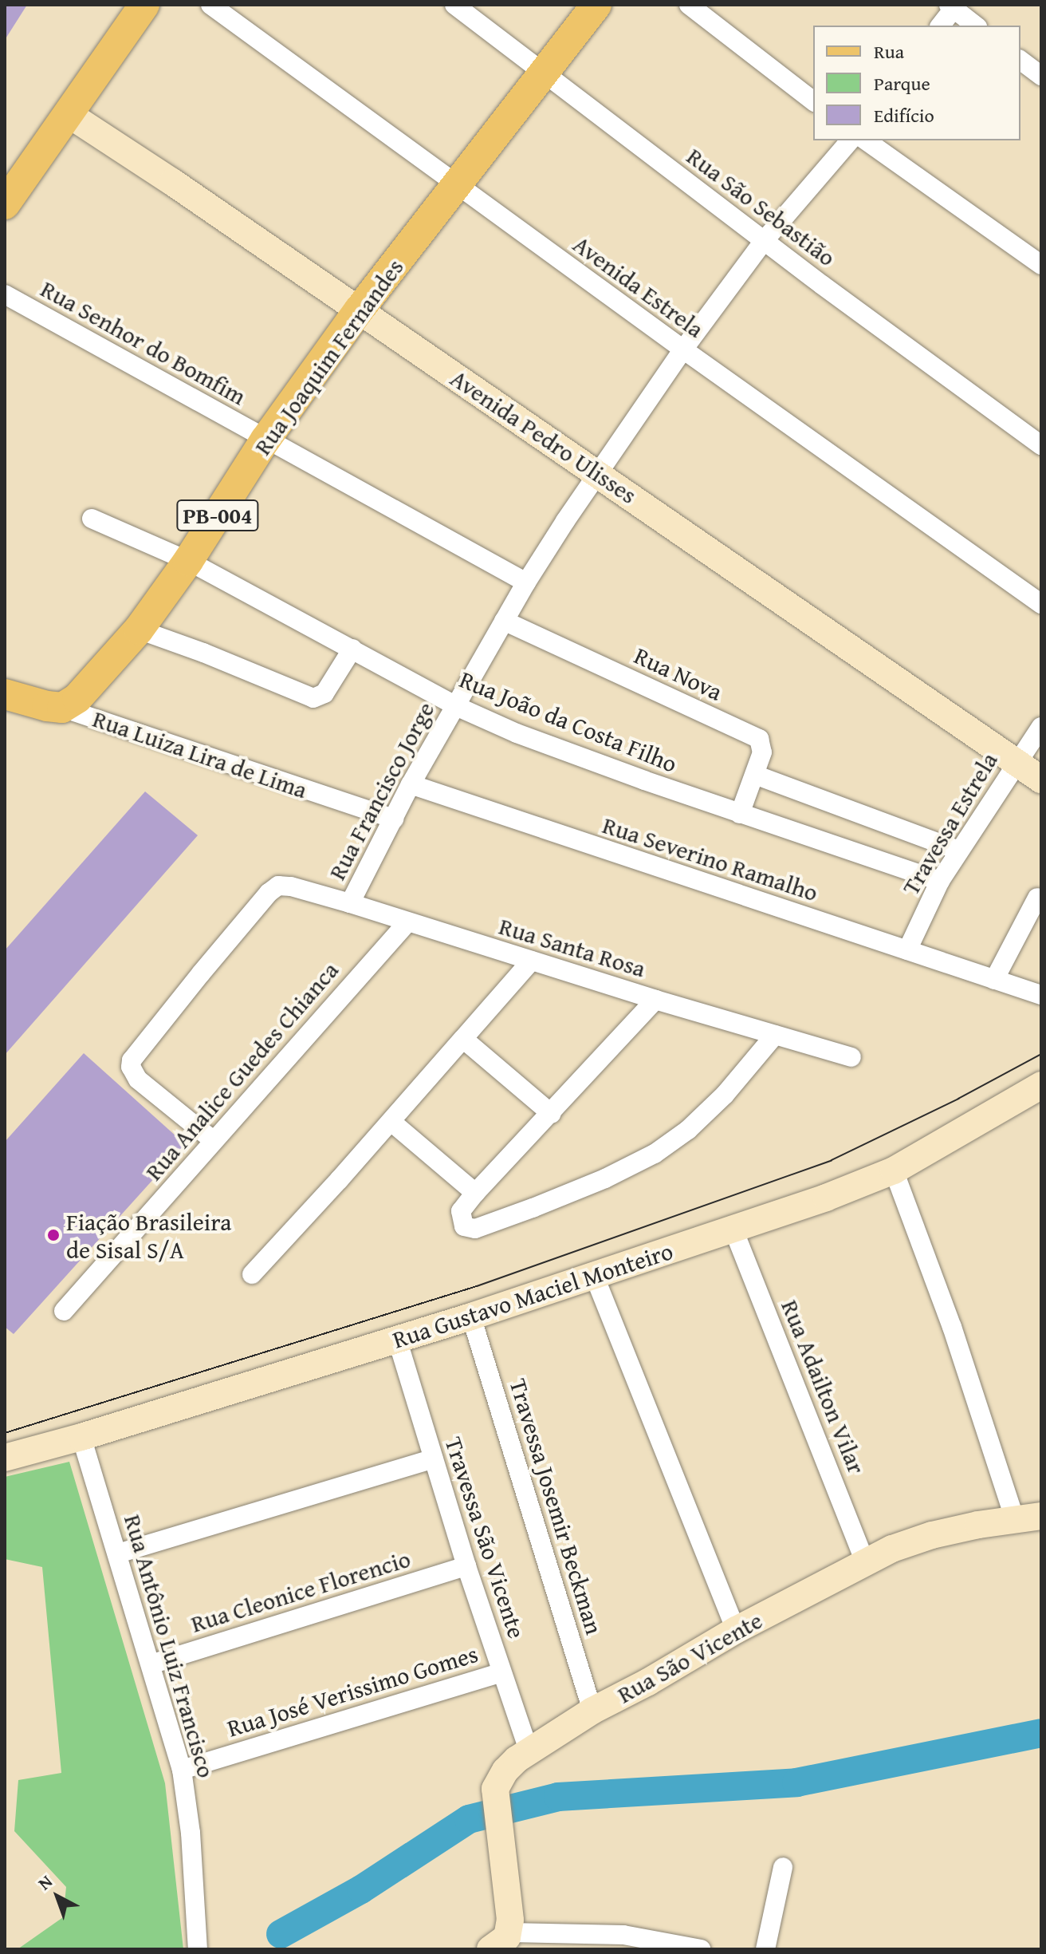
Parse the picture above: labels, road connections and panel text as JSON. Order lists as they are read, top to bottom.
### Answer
{
  "streets": {
    "main road": ["Rua Joaquim Fernandes", "PB-004", "Rua Luiza Lira de Lima"],
    "street": [
      "Rua São Sebastião",
      "Avenida Estrela",
      "Rua Senhor do Bomfim",
      "Avenida Pedro Ulisses",
      "Rua Nova",
      "Rua João da Costa Filho",
      "Rua Francisco Jorge",
      "Travessa Estrela",
      "Rua Severino Ramalho",
      "Rua Santa Rosa",
      "Rua Analice Guedes Chianca",
      "Rua Gustavo Maciel Monteiro",
      "Rua Adailton Vilar",
      "Travessa Josemir Beckman",
      "Travessa São Vicente",
      "Rua Cleonice Florencio",
      "Rua Antônio Luiz Francisco",
      "Rua São Vicente",
      "Rua José Verissimo Gomes"
    ]
  },
  "crossings": [
    ["Rua São Sebastião", "Rua Joaquim Fernandes"],
    ["Rua São Sebastião", "Rua Francisco Jorge"],
    ["Avenida Estrela", "Rua Joaquim Fernandes"],
    ["Avenida Estrela", "Rua Francisco Jorge"],
    ["Rua Senhor do Bomfim", "Rua Joaquim Fernandes"],
    ["Rua Senhor do Bomfim", "Rua Francisco Jorge"],
    ["Rua Joaquim Fernandes", "Avenida Pedro Ulisses"],
    ["Rua Joaquim Fernandes", "Rua João da Costa Filho"],
    ["Rua Joaquim Fernandes", "Rua Luiza Lira de Lima"],
    ["Avenida Pedro Ulisses", "Rua Francisco Jorge"],
    ["Avenida Pedro Ulisses", "Travessa Estrela"],
    ["Rua Nova", "Rua João da Costa Filho"],
    ["Rua Nova", "Rua Francisco Jorge"],
    ["Rua João da Costa Filho", "Rua Francisco Jorge"],
    ["Rua João da Costa Filho", "Travessa Estrela"],
    ["Rua Luiza Lira de Lima", "Rua Francisco Jorge"],
    ["Rua Francisco Jorge", "Rua Severino Ramalho"],
    ["Rua Francisco Jorge", "Rua Santa Rosa"],
    ["Travessa Estrela", "Rua Severino Ramalho"],
    ["Rua Santa Rosa", "Rua Analice Guedes Chianca"],
    ["Rua Gustavo Maciel Monteiro", "Rua Adailton Vilar"],
    ["Rua Gustavo Maciel Monteiro", "Travessa Josemir Beckman"],
    ["Rua Gustavo Maciel Monteiro", "Travessa São Vicente"],
    ["Rua Gustavo Maciel Monteiro", "Rua Antônio Luiz Francisco"],
    ["Rua Adailton Vilar", "Rua São Vicente"],
    ["Travessa Josemir Beckman", "Rua São Vicente"],
    ["Travessa São Vicente", "Rua Cleonice Florencio"],
    ["Travessa São Vicente", "Rua São Vicente"],
    ["Travessa São Vicente", "Rua José Verissimo Gomes"],
    ["Rua Cleonice Florencio", "Rua Antônio Luiz Francisco"],
    ["Rua Antônio Luiz Francisco", "Rua José Verissimo Gomes"]
  ],
  "places": ["Fiação Brasileira de Sisal S/A"],
  "legend": ["Rua", "Parque", "Edifício"],
  "north": "top left"
}
